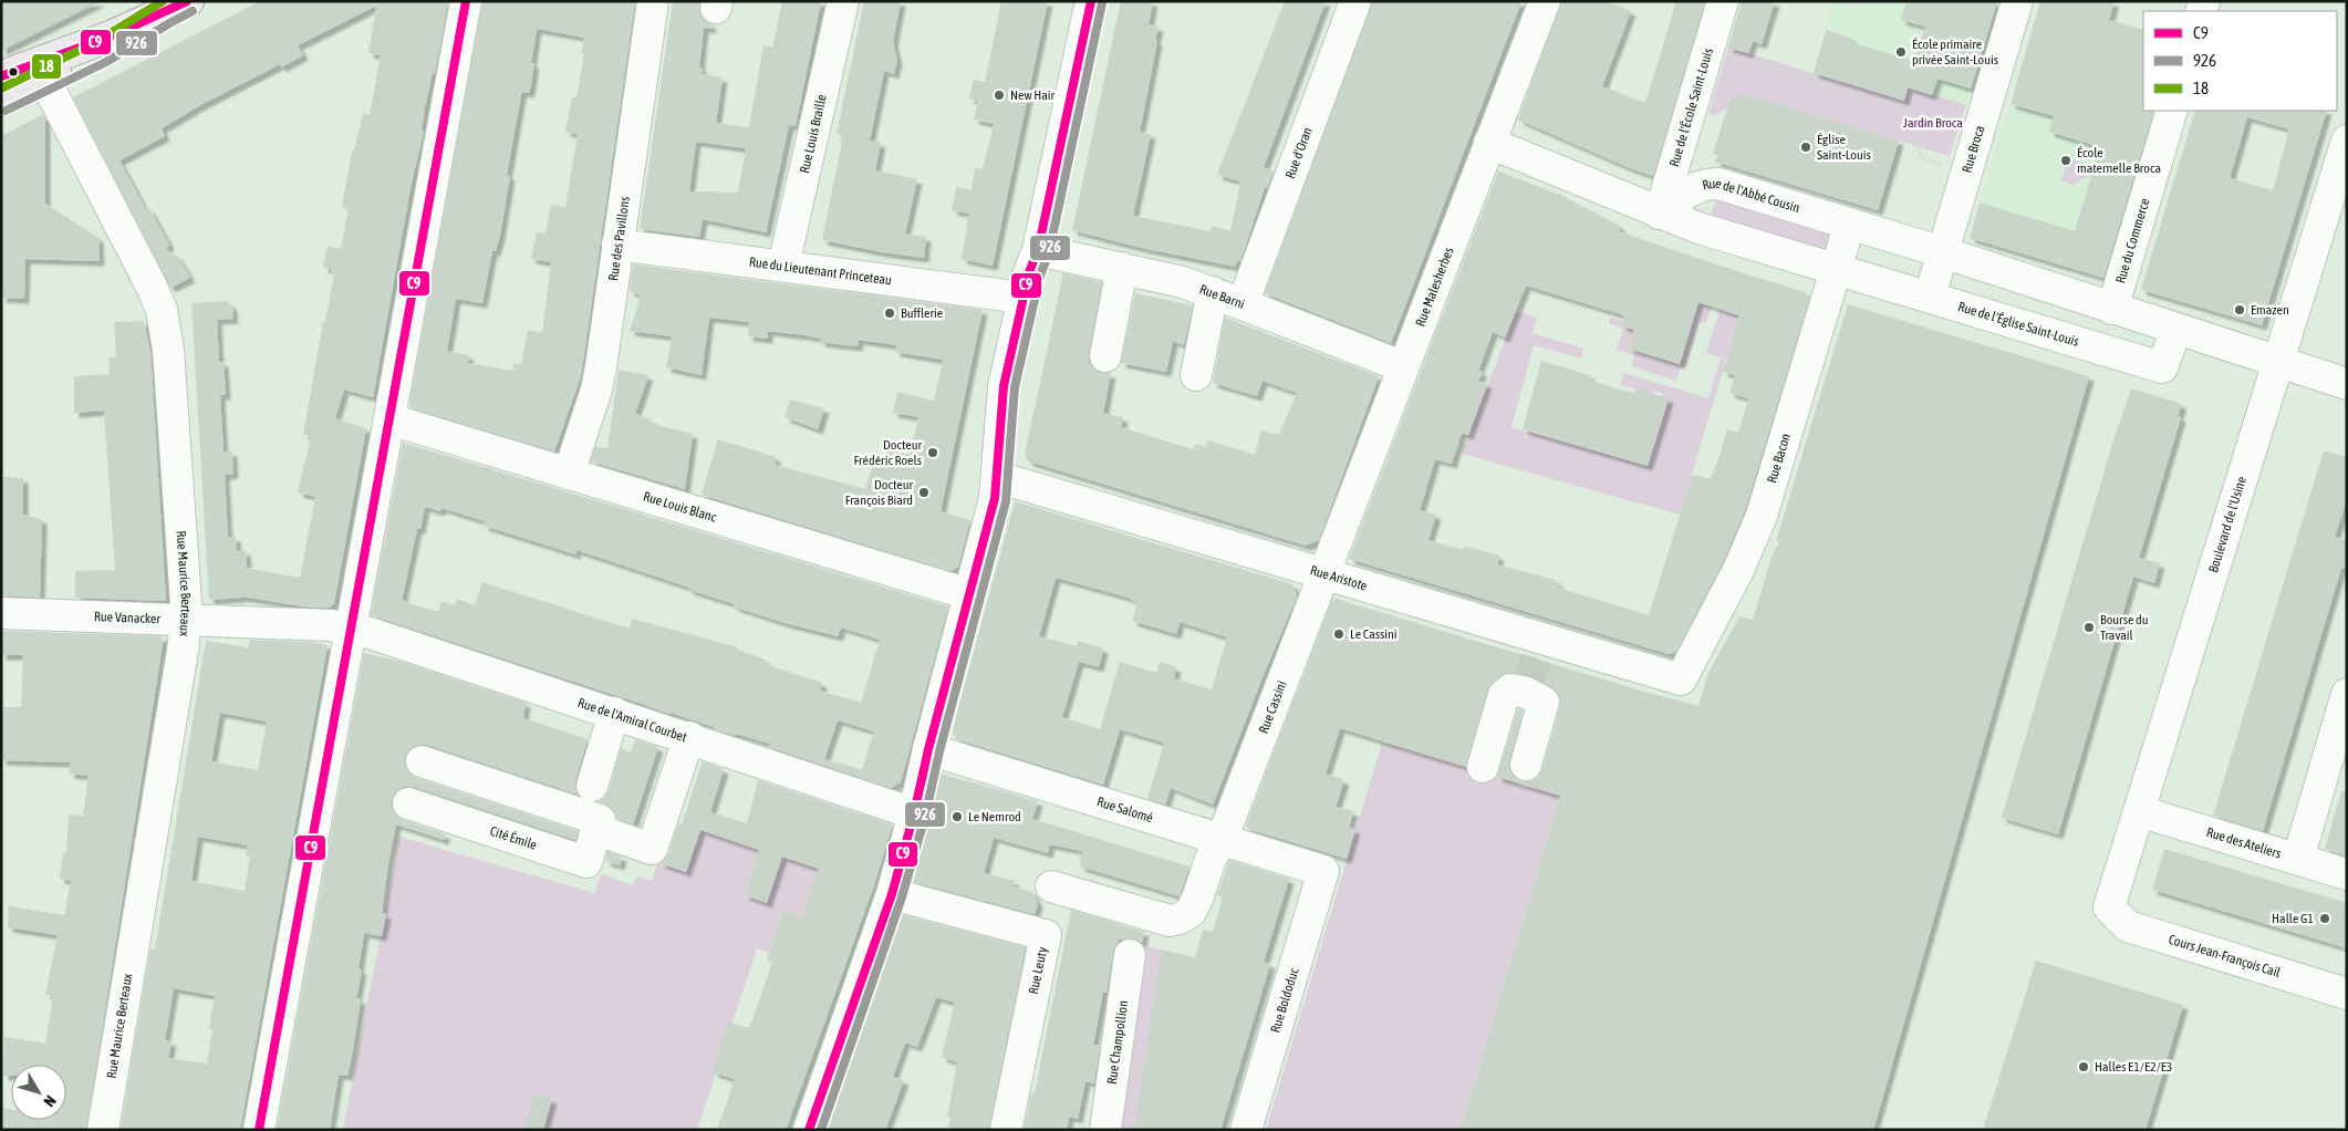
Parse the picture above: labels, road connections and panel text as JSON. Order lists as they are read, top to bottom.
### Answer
{
  "streets": {
    "street": [
      "Rue de l'École Saint-Louis",
      "Rue Louis Braille",
      "Rue Broca",
      "Rue d'Oran",
      "Rue de l'Abbé Cousin",
      "Rue des Pavillons",
      "Rue du Commerce",
      "Rue du Lieutenant Princeteau",
      "Rue Malesherbes",
      "Rue Barni",
      "Rue de l'Église Saint-Louis",
      "Rue Bacon",
      "Rue Louis Blanc",
      "Boulevard de l'Usine",
      "Rue Aristote",
      "Rue Maurice Berteaux",
      "Rue Vanacker",
      "Rue Cassini",
      "Rue de l'Amiral Courbet",
      "Rue Salomé",
      "Cité Émile",
      "Rue des Ateliers",
      "Cours Jean-François Cail",
      "Rue Leuty",
      "Rue Boldoduc",
      "Rue Champollion"
    ]
  },
  "crossings": [
    ["Rue de l'École Saint-Louis", "Rue de l'Abbé Cousin"],
    ["Rue Louis Braille", "Rue du Lieutenant Princeteau"],
    ["Rue Broca", "Rue de l'Église Saint-Louis"],
    ["Rue d'Oran", "Rue Barni"],
    ["Rue de l'Abbé Cousin", "Rue Bacon"],
    ["Rue des Pavillons", "Rue du Lieutenant Princeteau"],
    ["Rue des Pavillons", "Rue Louis Blanc"],
    ["Rue Malesherbes", "Rue Barni"],
    ["Rue Malesherbes", "Rue Aristote"],
    ["Rue Malesherbes", "Rue Cassini"],
    ["Rue de l'Église Saint-Louis", "Rue Bacon"],
    ["Rue Bacon", "Rue Aristote"],
    ["Boulevard de l'Usine", "Rue des Ateliers"],
    ["Boulevard de l'Usine", "Cours Jean-François Cail"],
    ["Rue Aristote", "Rue Cassini"],
    ["Rue Maurice Berteaux", "Rue Vanacker"],
    ["Rue Vanacker", "Rue de l'Amiral Courbet"],
    ["Rue Cassini", "Rue Salomé"],
    ["Rue Salomé", "Rue Boldoduc"]
  ],
  "parks": ["Jardin Broca"],
  "places": [
    "École primaire privée Saint-Louis",
    "New Hair",
    "Église Saint-Louis",
    "École maternelle Broca",
    "Emazen",
    "Bufflerie",
    "Docteur Frédéric Roels",
    "Docteur François Biard",
    "Bourse du Travail",
    "Le Cassini",
    "Le Nemrod",
    "Halle G1",
    "Halles E1/E2/E3"
  ],
  "lines": ["transit line C9", "transit line 18", "transit line 926"],
  "legend": ["C9", "926", "18"],
  "north": "bottom right"
}
